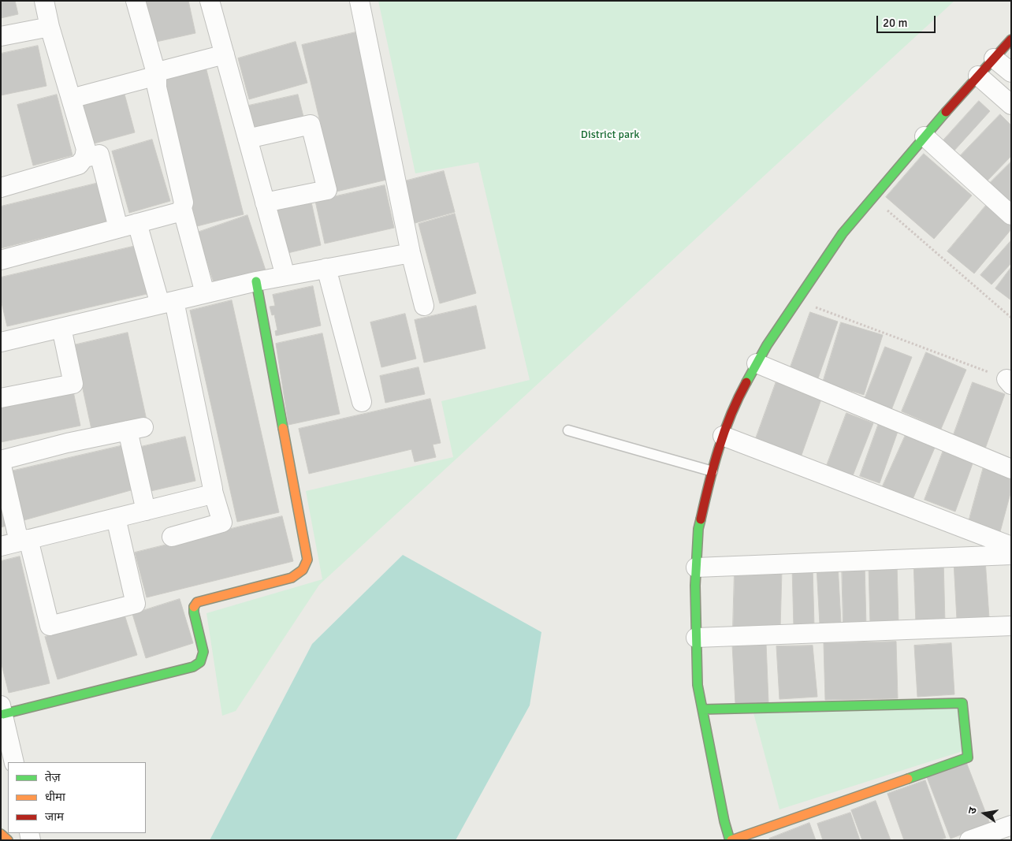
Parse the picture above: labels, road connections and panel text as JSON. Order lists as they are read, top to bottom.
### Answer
{
  "parks": ["District park"],
  "legend": ["तेज़", "धीमा", "जाम"],
  "scale_bar": "20 m",
  "north": "left"
}
